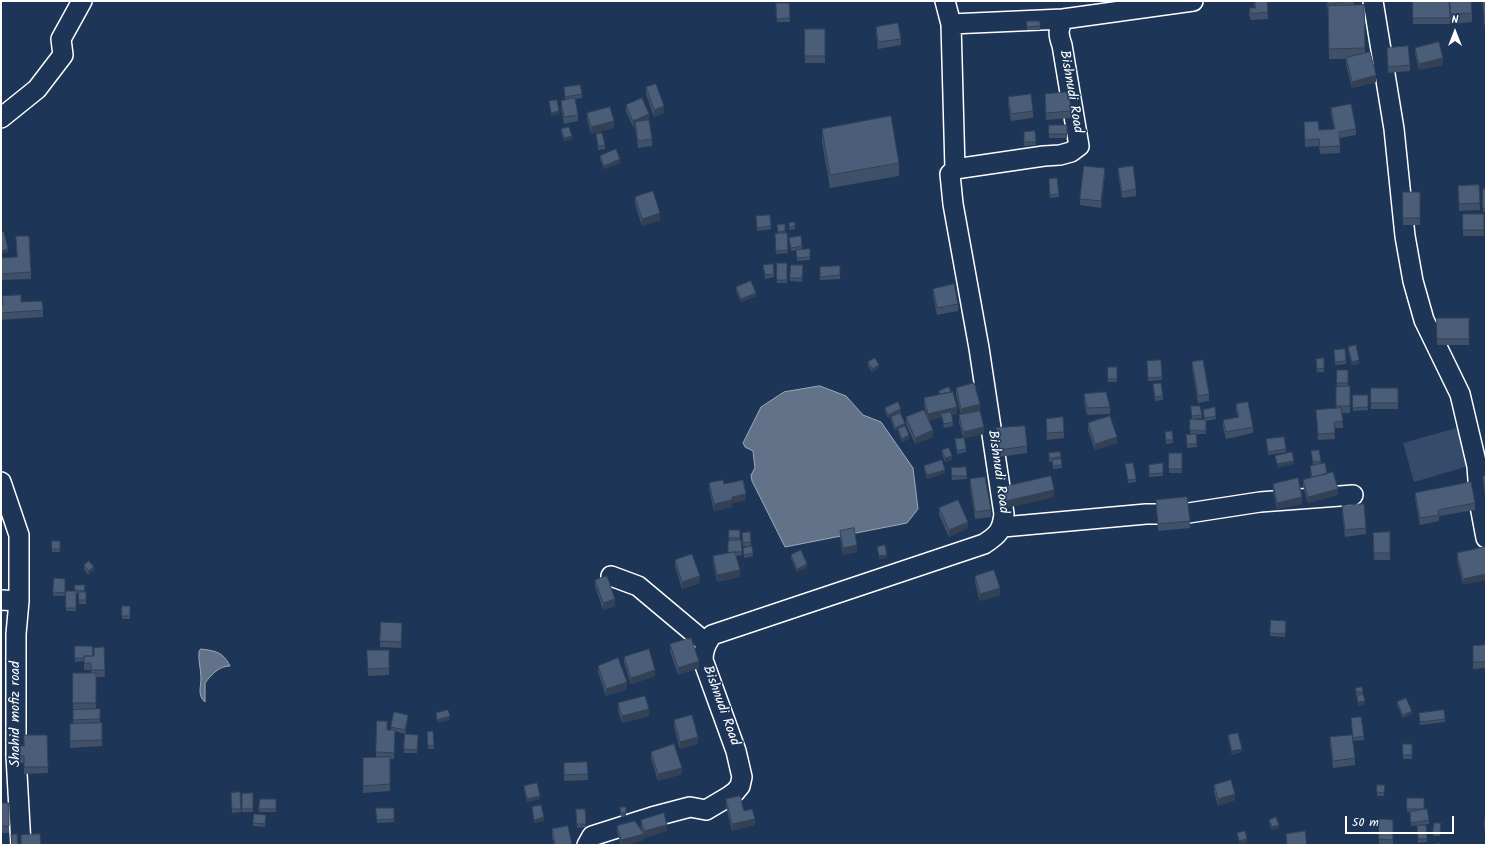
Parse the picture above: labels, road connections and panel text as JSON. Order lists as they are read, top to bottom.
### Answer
{
  "streets": {
    "street": ["Bishnudi Road", "Shahid mofiz road"]
  },
  "scale_bar": "50 m",
  "north": "top"
}
